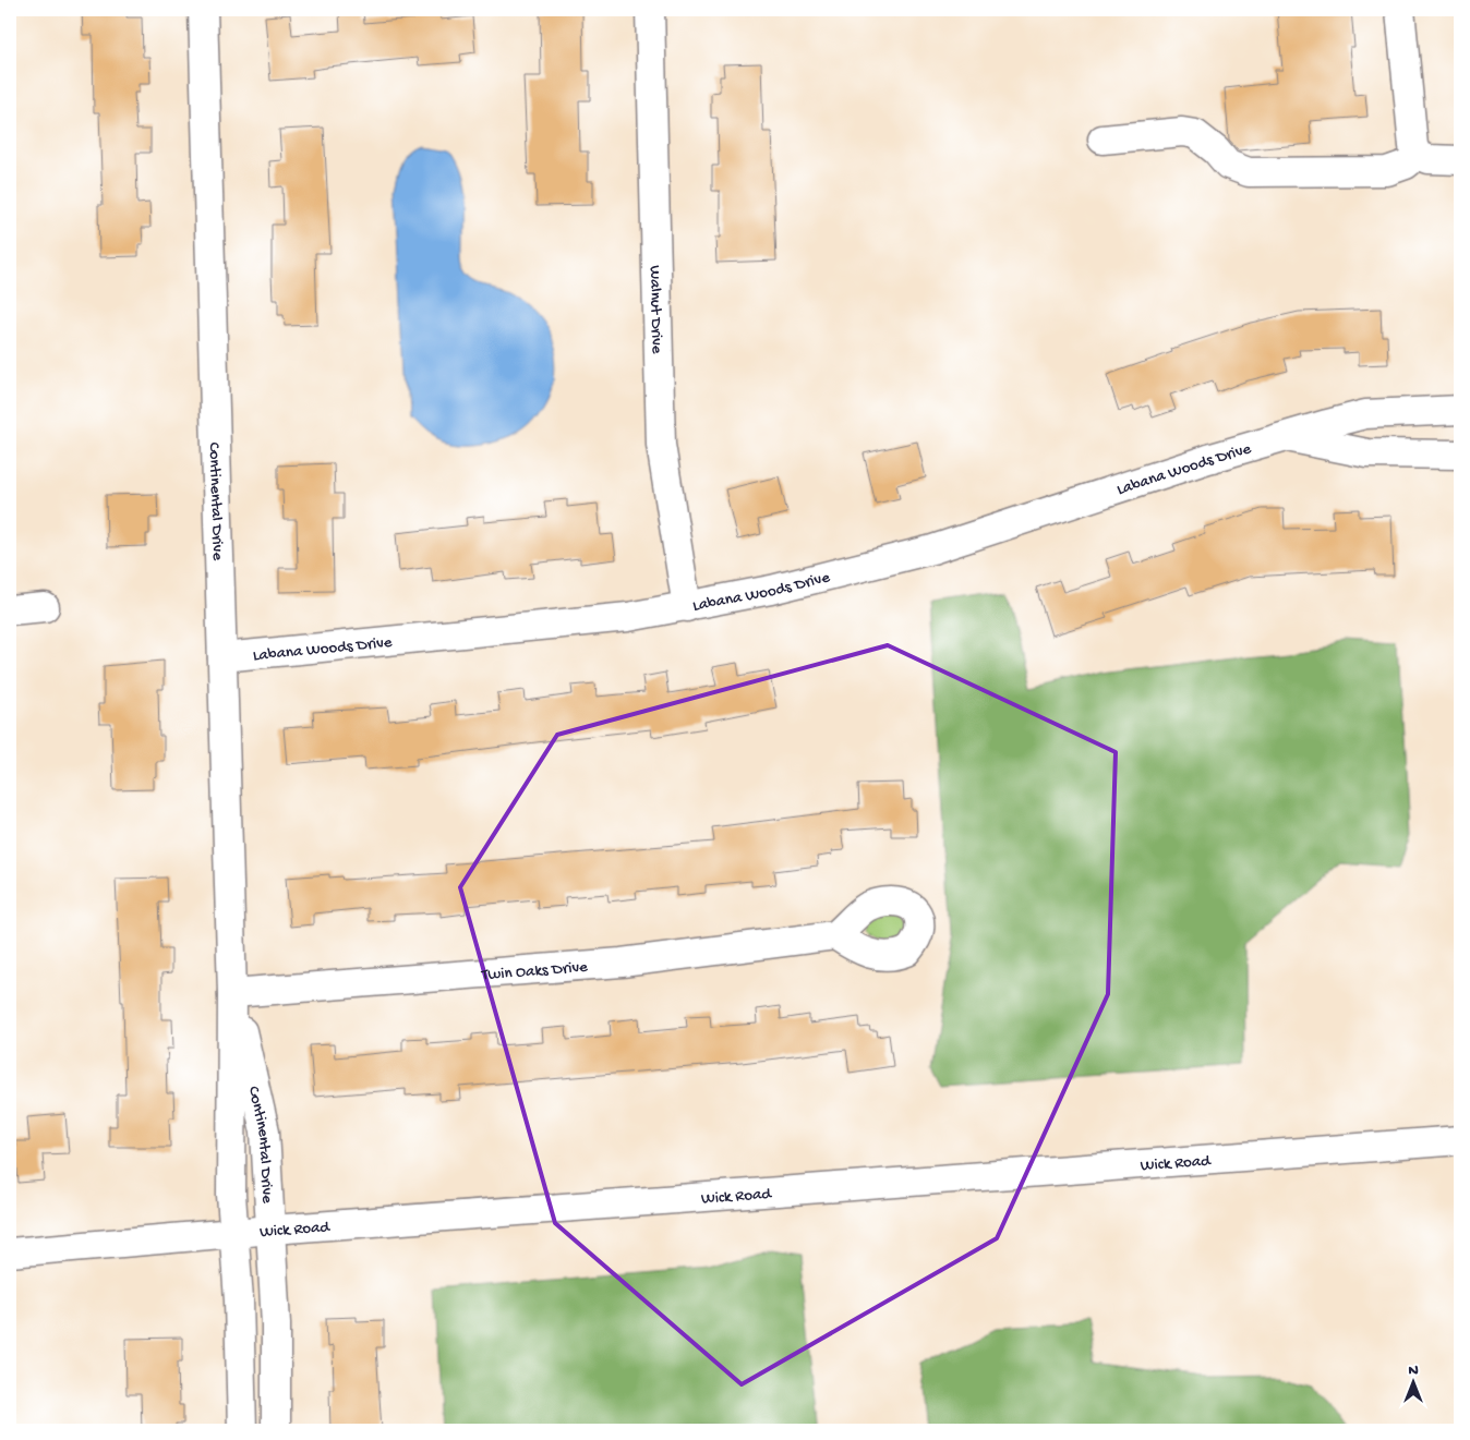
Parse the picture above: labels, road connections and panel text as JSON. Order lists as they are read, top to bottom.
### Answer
{
  "streets": {
    "street": [
      "Walnut Drive",
      "Labana Woods Drive",
      "Continental Drive",
      "Twin Oaks Drive",
      "Wick Road"
    ]
  },
  "crossings": [
    ["Walnut Drive", "Labana Woods Drive"],
    ["Labana Woods Drive", "Continental Drive"],
    ["Continental Drive", "Twin Oaks Drive"],
    ["Continental Drive", "Wick Road"]
  ],
  "north": "top"
}
